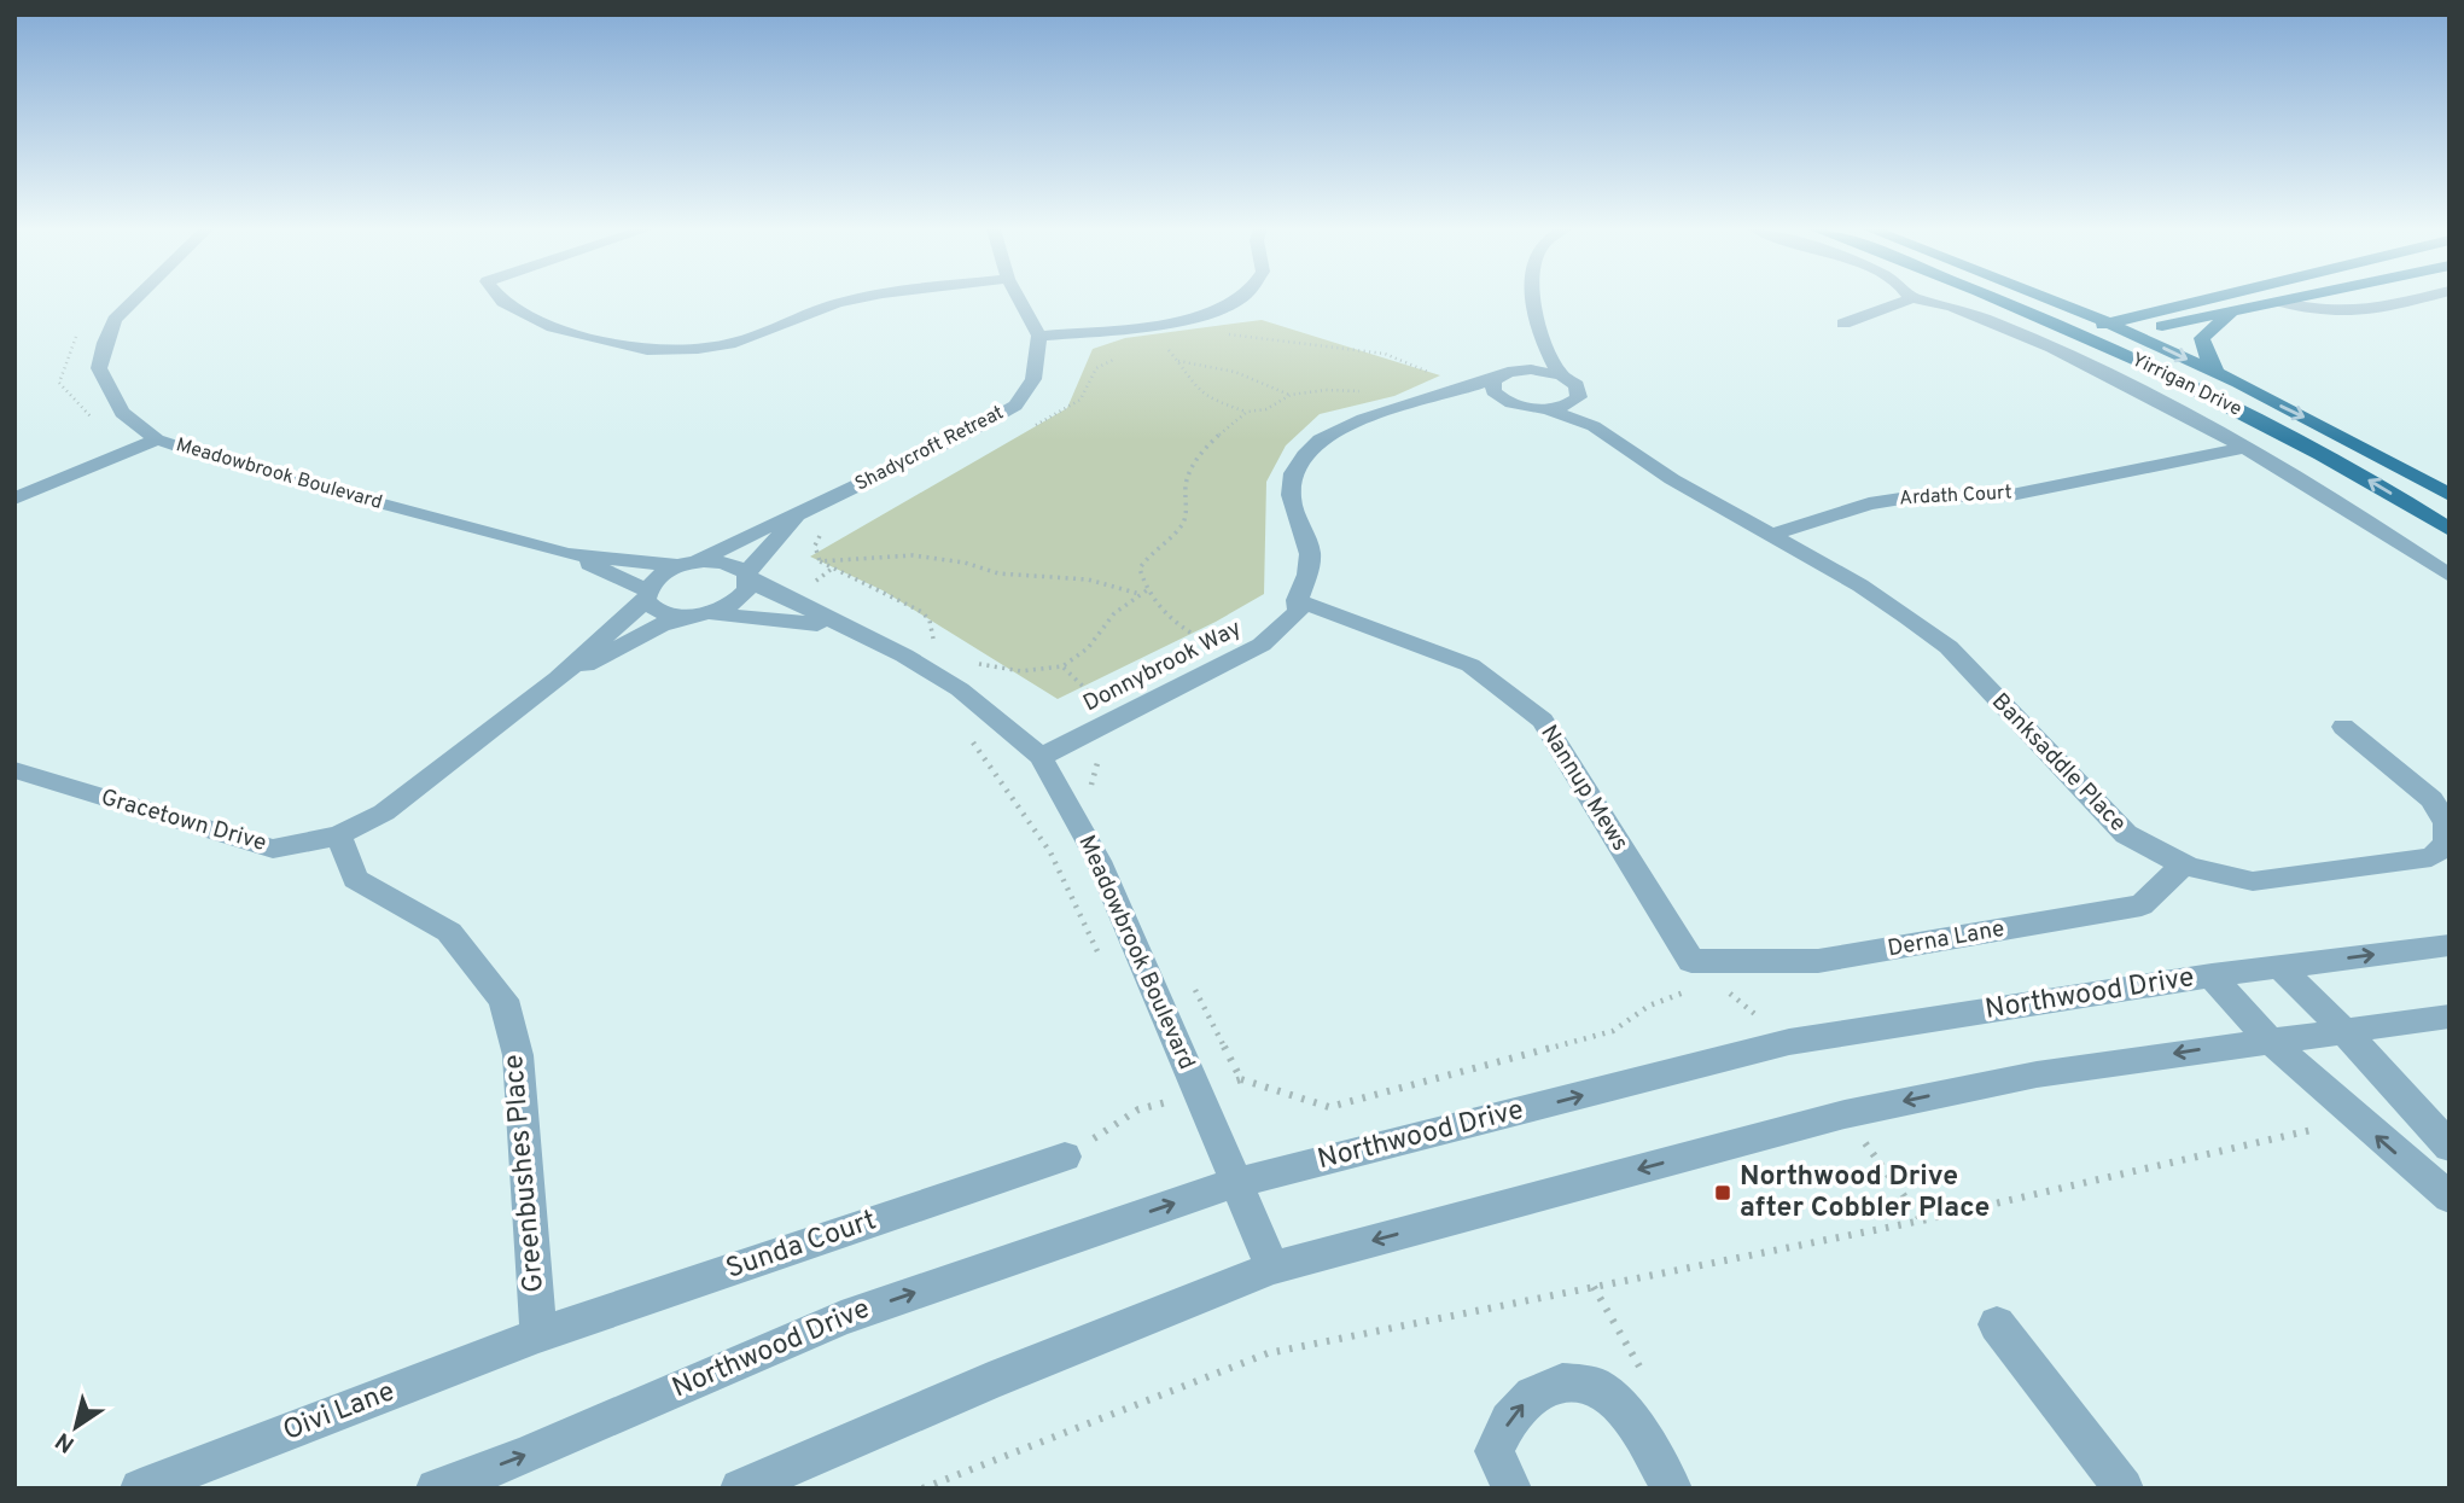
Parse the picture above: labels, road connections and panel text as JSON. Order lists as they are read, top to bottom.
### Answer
{
  "streets": {
    "main road": ["Yirrigan Drive"],
    "street": [
      "Shadycroft Retreat",
      "Meadowbrook Boulevard",
      "Ardath Court",
      "Donnybrook Way",
      "Banksaddle Place",
      "Nannup Mews",
      "Gracetown Drive",
      "Derna Lane",
      "Northwood Drive",
      "Greenbushes Place",
      "Sunda Court",
      "Oivi Lane"
    ]
  },
  "crossings": [
    ["Shadycroft Retreat", "Meadowbrook Boulevard"],
    ["Meadowbrook Boulevard", "Donnybrook Way"],
    ["Meadowbrook Boulevard", "Gracetown Drive"],
    ["Meadowbrook Boulevard", "Northwood Drive"],
    ["Ardath Court", "Banksaddle Place"],
    ["Donnybrook Way", "Banksaddle Place"],
    ["Donnybrook Way", "Nannup Mews"],
    ["Banksaddle Place", "Derna Lane"],
    ["Nannup Mews", "Derna Lane"],
    ["Gracetown Drive", "Greenbushes Place"],
    ["Greenbushes Place", "Sunda Court"],
    ["Greenbushes Place", "Oivi Lane"],
    ["Sunda Court", "Oivi Lane"]
  ],
  "places": {
    "transit": ["Northwood Drive after Cobbler Place"]
  },
  "north": "bottom left"
}
